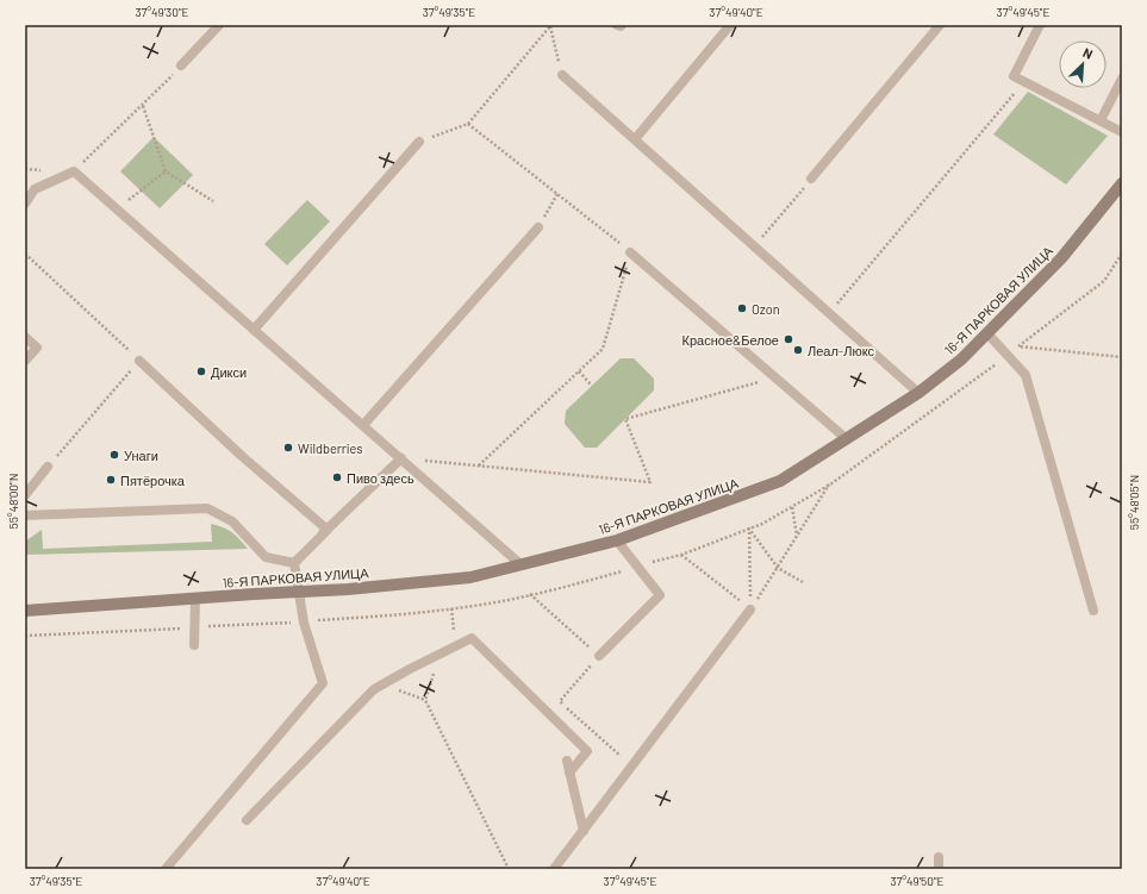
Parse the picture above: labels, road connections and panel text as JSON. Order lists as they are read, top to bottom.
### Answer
{
  "streets": {
    "main road": ["16-Я ПАРКОВАЯ УЛИЦА"]
  },
  "places": [
    "Ozon",
    "Красное&Белое",
    "Леал-Люкс",
    "Дикси",
    "Wildberries",
    "Унаги",
    "Пиво здесь",
    "Пятёрочка"
  ],
  "north": "top right",
  "coordinates": [
    "37°49'30\"E",
    "37°49'35\"E",
    "37°49'40\"E",
    "37°49'45\"E",
    "55°48'00\"N",
    "55°48'05\"N",
    "37°49'50\"E"
  ]
}
